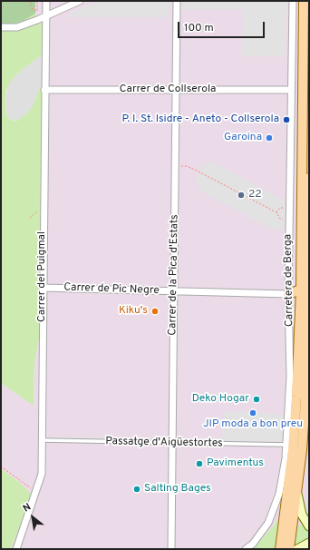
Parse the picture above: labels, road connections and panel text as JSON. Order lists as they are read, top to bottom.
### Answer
{
  "streets": {
    "street": [
      "Carrer de Collserola",
      "Carrer de la Pica d'Estats",
      "Carrer del Puigmal",
      "Carretera de Berga",
      "Carrer de Pic Negre"
    ],
    "lane": ["Passatge d'Aigüestortes"]
  },
  "crossings": [
    ["Carrer de Collserola", "Carrer de la Pica d'Estats"],
    ["Carrer de Collserola", "Carrer del Puigmal"],
    ["Carrer de Collserola", "Carretera de Berga"],
    ["Carrer de la Pica d'Estats", "Carrer de Pic Negre"],
    ["Carrer de la Pica d'Estats", "Passatge d'Aigüestortes"],
    ["Carrer del Puigmal", "Carrer de Pic Negre"],
    ["Carrer del Puigmal", "Passatge d'Aigüestortes"],
    ["Carretera de Berga", "Carrer de Pic Negre"],
    ["Carretera de Berga", "Passatge d'Aigüestortes"]
  ],
  "places": [
    "P. I. St. Isidre - Aneto - Collserola",
    "Garoina",
    "22",
    "Kiku's",
    "Deko Hogar",
    "JIP moda a bon preu",
    "Pavimentus",
    "Salting Bages"
  ],
  "scale_bar": "100 m",
  "north": "top left"
}
